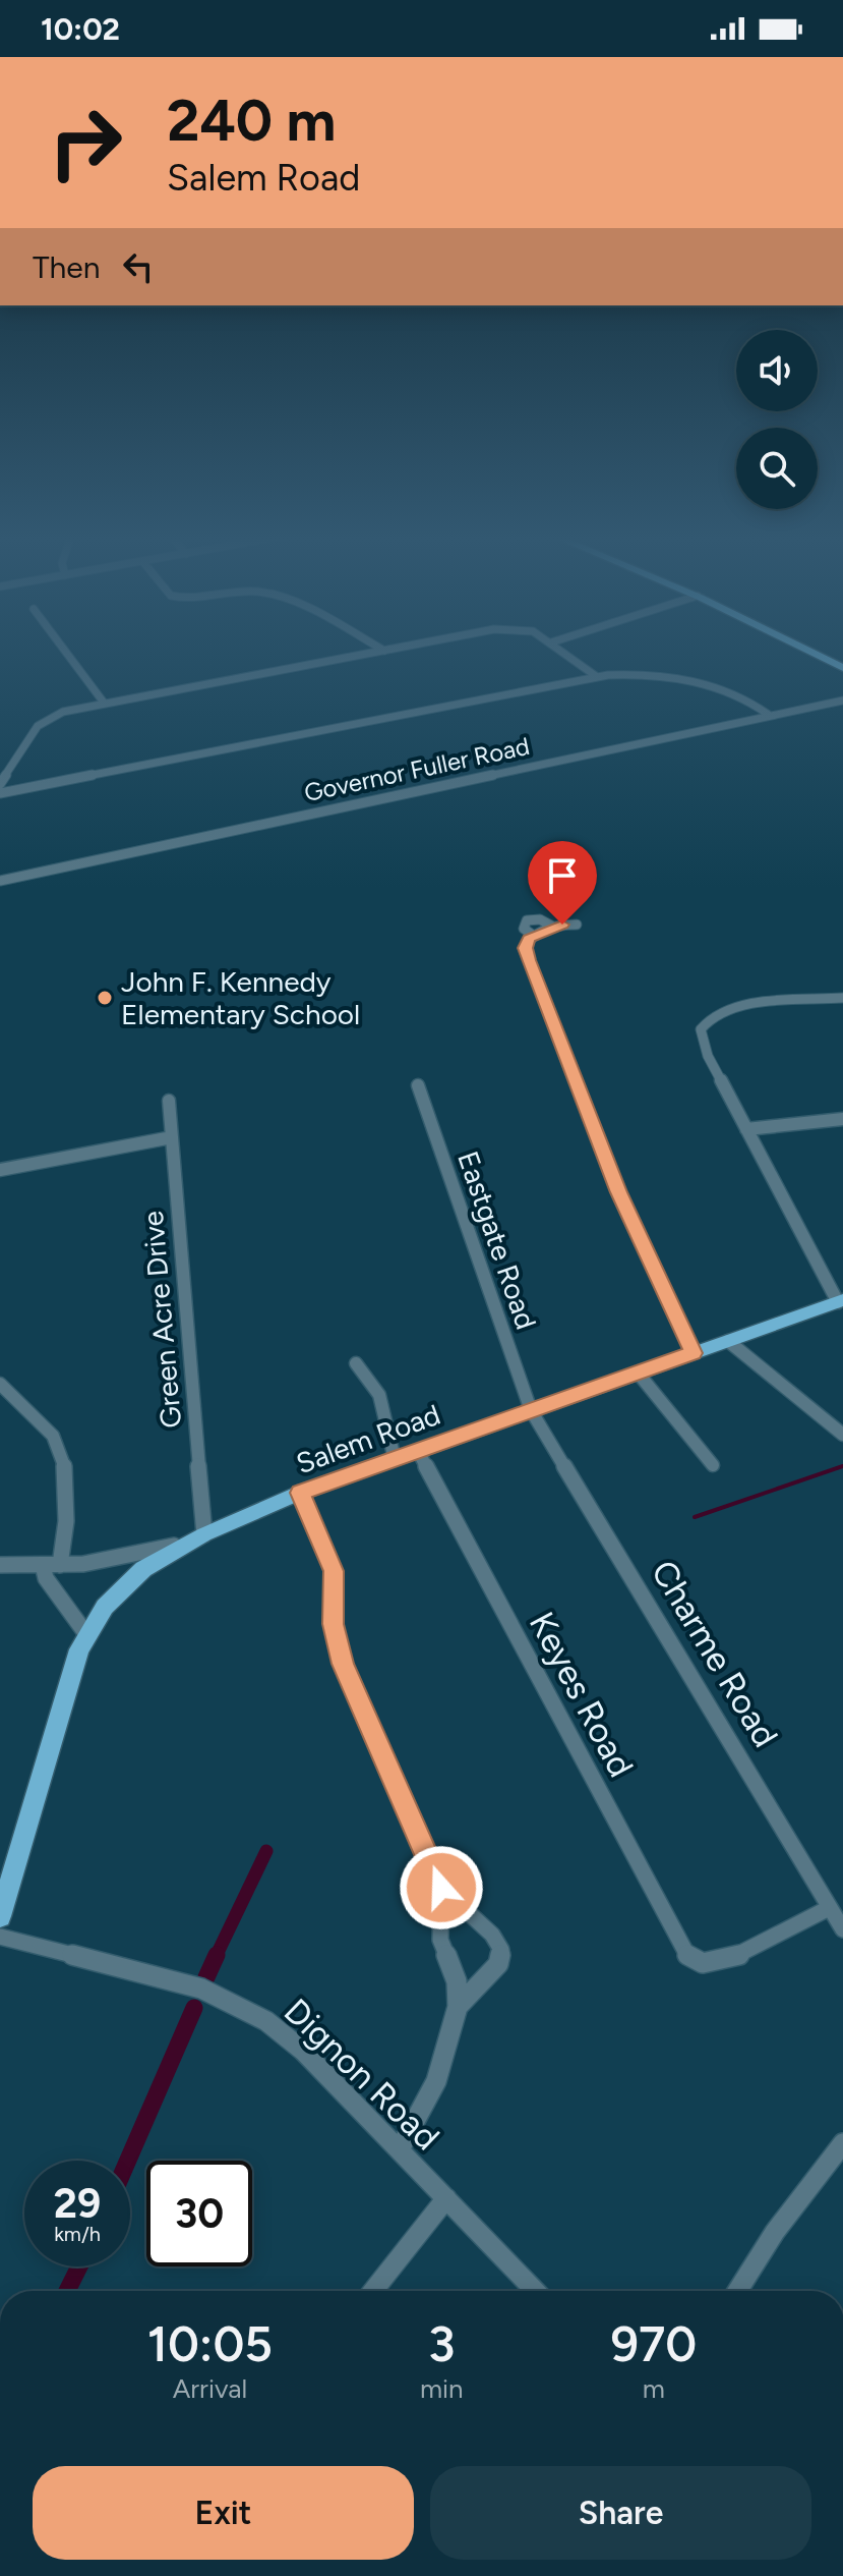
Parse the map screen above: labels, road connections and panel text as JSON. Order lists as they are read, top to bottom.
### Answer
{
  "streets": {
    "main road": ["Salem Road"],
    "street": [
      "Governor Fuller Road",
      "Eastgate Road",
      "Green Acre Drive",
      "Charme Road",
      "Keyes Road",
      "Dignon Road"
    ]
  },
  "crossings": [
    ["Eastgate Road", "Salem Road"],
    ["Eastgate Road", "Charme Road"],
    ["Green Acre Drive", "Salem Road"],
    ["Salem Road", "Charme Road"],
    ["Salem Road", "Keyes Road"],
    ["Charme Road", "Keyes Road"]
  ],
  "places": ["John F. Kennedy Elementary School"],
  "page": {
    "status": "10:02",
    "turn": ["240 m", "Salem Road"],
    "then": "Then",
    "speed": "29 km/h",
    "limit": "30",
    "eta": [
      "10:05",
      "Arrival",
      "3",
      "min",
      "970",
      "m"
    ],
    "buttons": ["Exit", "Share"]
  }
}
